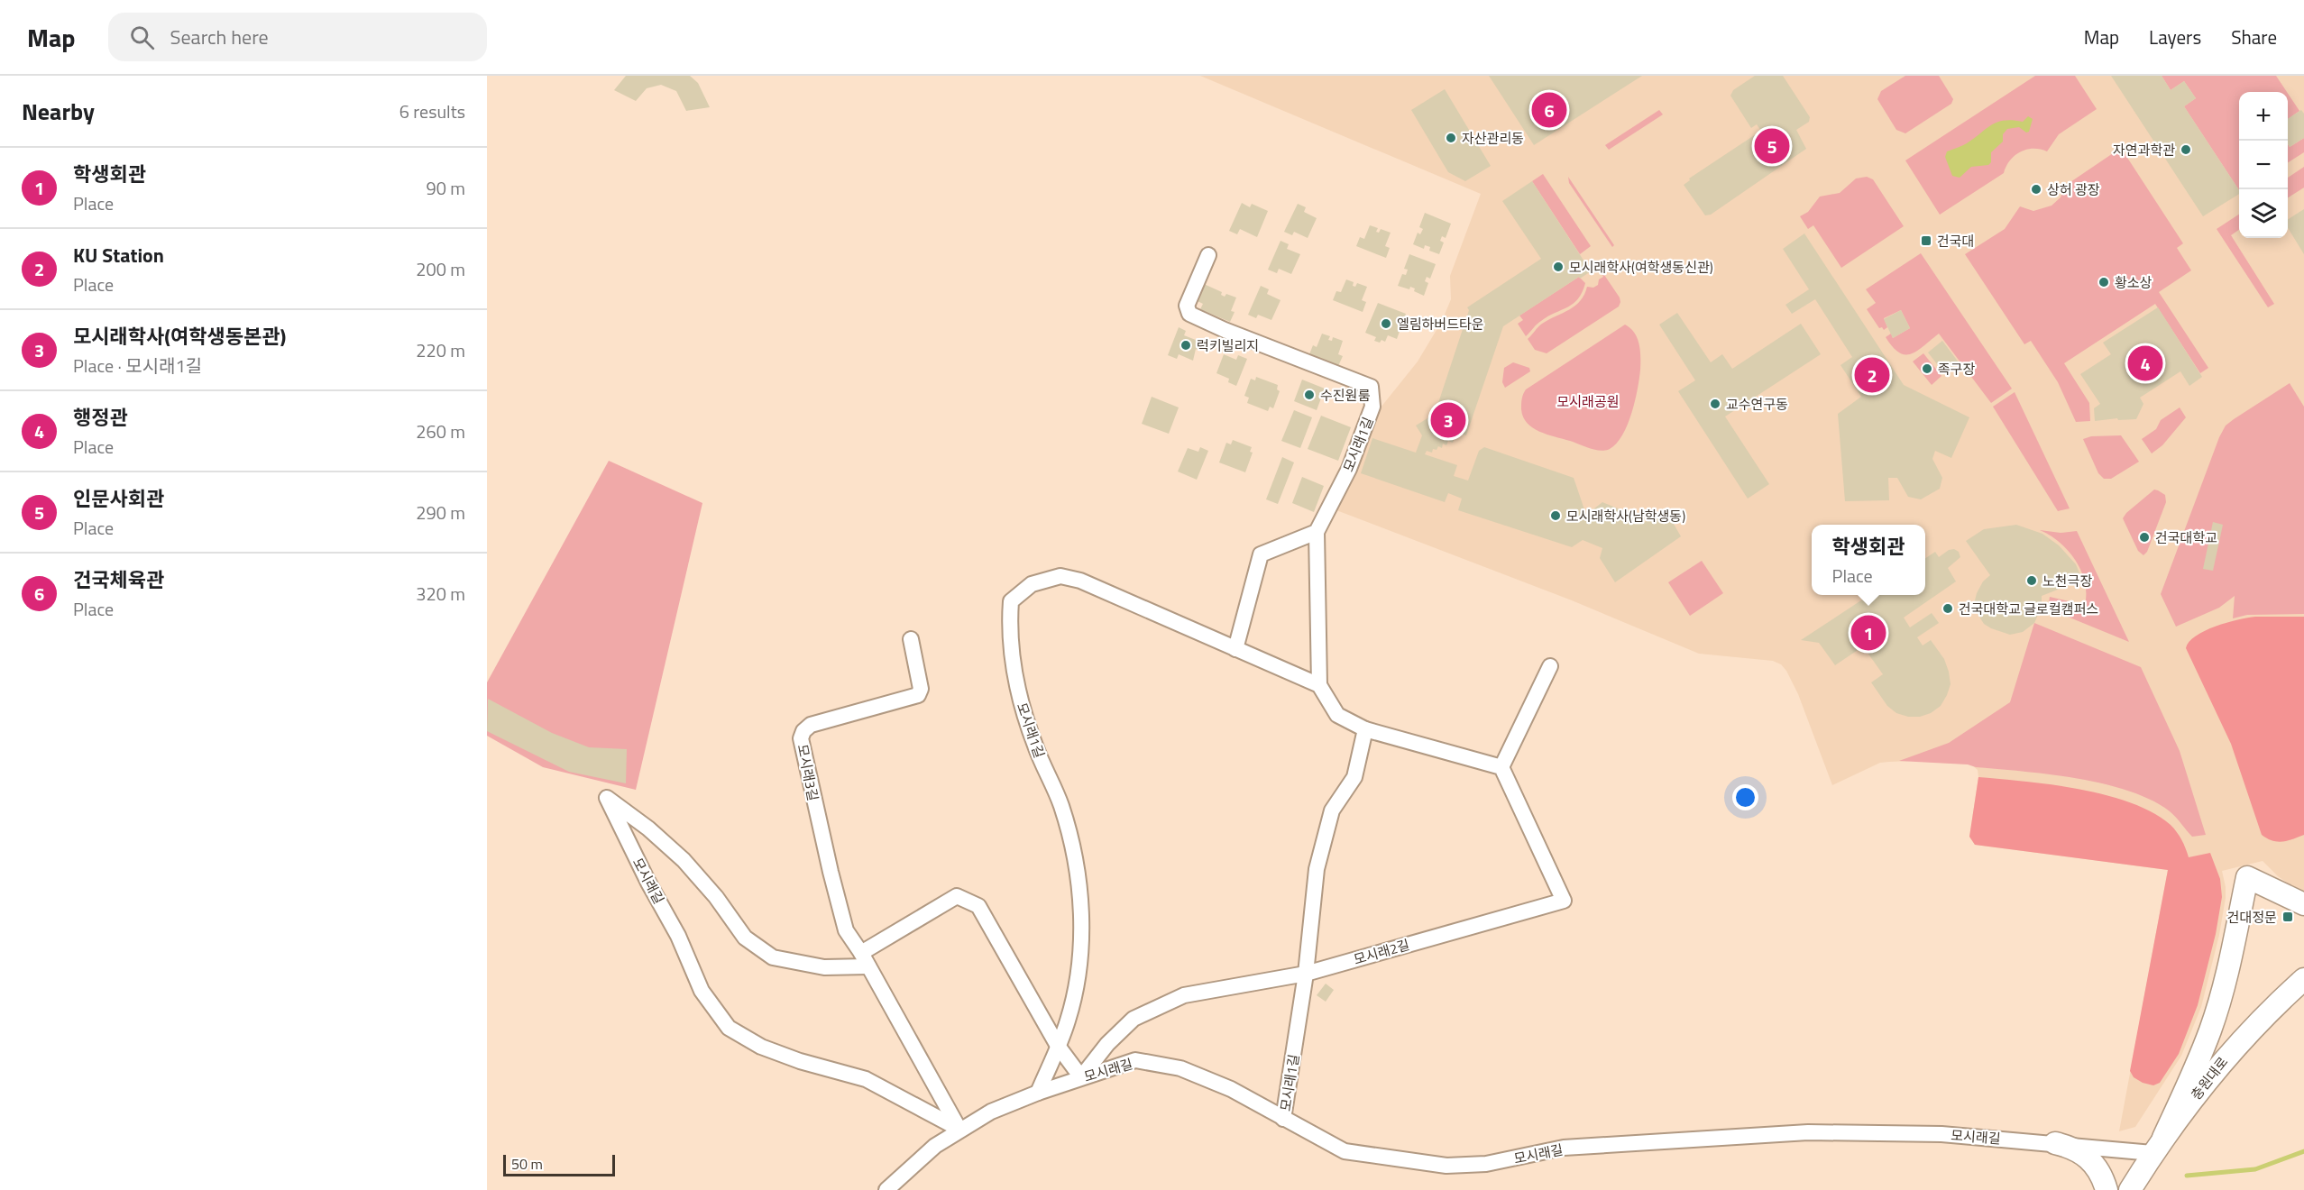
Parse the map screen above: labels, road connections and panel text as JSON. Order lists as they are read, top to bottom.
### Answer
{
  "streets": {
    "street": [
      "모시래1길",
      "모시래3길",
      "모시래길",
      "모시래2길",
      "충원대로"
    ]
  },
  "crossings": [
    ["모시래1길", "모시래길"],
    ["모시래1길", "모시래2길"],
    ["모시래3길", "모시래길"],
    ["모시래길", "모시래2길"],
    ["모시래길", "충원대로"]
  ],
  "parks": ["모시래공원"],
  "places": {
    "other": [
      "자산관리동",
      "자연과학관",
      "상허 광장",
      "모시래학사(여학생동신관)",
      "황소상",
      "엘림하버드타운",
      "럭키빌리지",
      "족구장",
      "수진원룸",
      "교수연구동",
      "모시래학사(남학생동)",
      "건국대학교",
      "노천극장",
      "건국대학교 글로컬캠퍼스"
    ],
    "transit": ["건국대", "건대정문"]
  },
  "scale_bar": "50 m",
  "page": {
    "header": "Map",
    "search": "Search here",
    "nav": ["Map", "Layers", "Share"],
    "heading": ["Nearby", "6 results"],
    "pins": [
      "6",
      "5",
      "4",
      "2",
      "3",
      "1"
    ],
    "map_buttons": ["+", "−"],
    "list": [
      {
        "mark": "1",
        "name": "학생회관",
        "note": "Place",
        "value": "90 m"
      },
      {
        "mark": "2",
        "name": "KU Station",
        "note": "Place",
        "value": "200 m"
      },
      {
        "mark": "3",
        "name": "모시래학사(여학생동본관)",
        "note": "Place · 모시래1길",
        "value": "220 m"
      },
      {
        "mark": "4",
        "name": "행정관",
        "note": "Place",
        "value": "260 m"
      },
      {
        "mark": "5",
        "name": "인문사회관",
        "note": "Place",
        "value": "290 m"
      },
      {
        "mark": "6",
        "name": "건국체육관",
        "note": "Place",
        "value": "320 m"
      }
    ],
    "popup": ["학생회관", "Place"],
    "scale": "50 m"
  }
}
